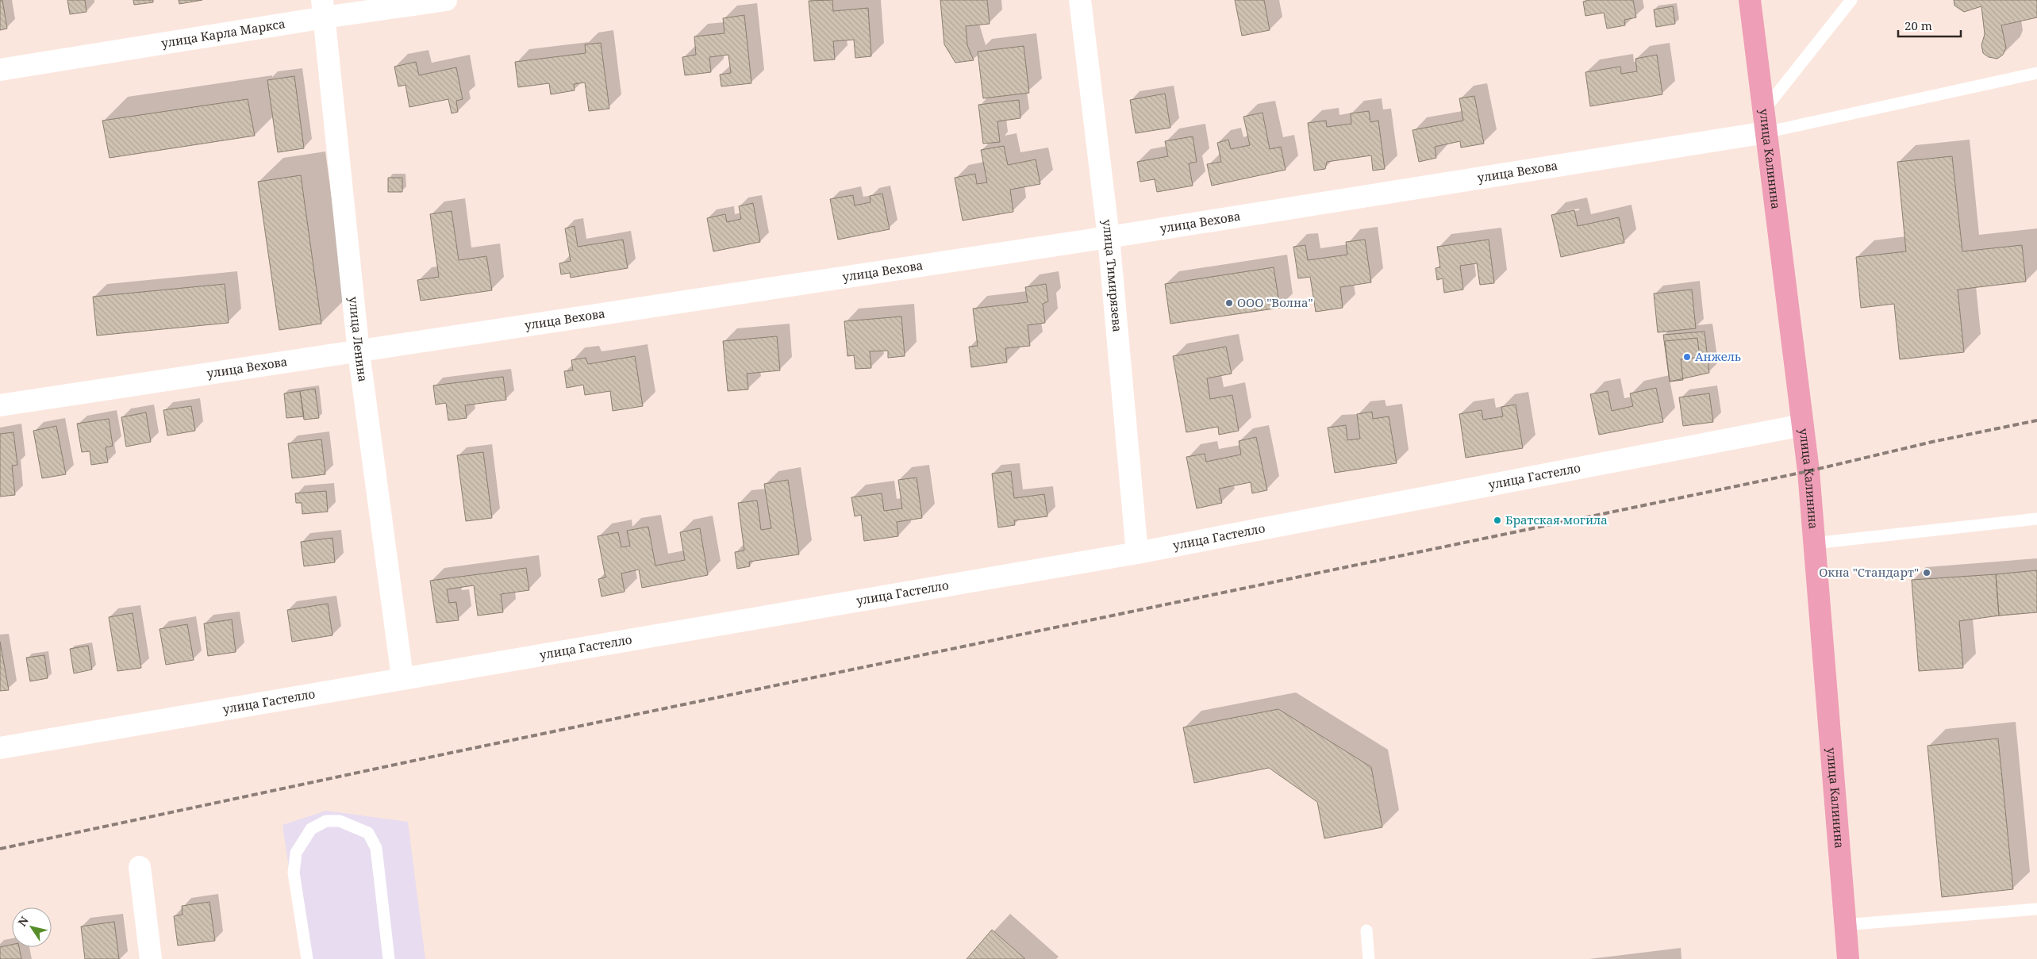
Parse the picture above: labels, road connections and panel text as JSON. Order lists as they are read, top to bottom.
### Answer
{
  "streets": {
    "main road": ["улица Калинина"],
    "street": [
      "улица Карла Маркса",
      "улица Вехова",
      "улица Тимирязева",
      "улица Ленина",
      "улица Гастелло"
    ]
  },
  "crossings": [
    ["улица Карла Маркса", "улица Ленина"],
    ["улица Калинина", "улица Вехова"],
    ["улица Калинина", "улица Гастелло"],
    ["улица Вехова", "улица Тимирязева"],
    ["улица Вехова", "улица Ленина"],
    ["улица Тимирязева", "улица Гастелло"],
    ["улица Ленина", "улица Гастелло"]
  ],
  "places": [
    "ООО \"Волна\"",
    "Анжель",
    "Братская могила",
    "Окна \"Стандарт\""
  ],
  "scale_bar": "20 m",
  "north": "top left"
}
